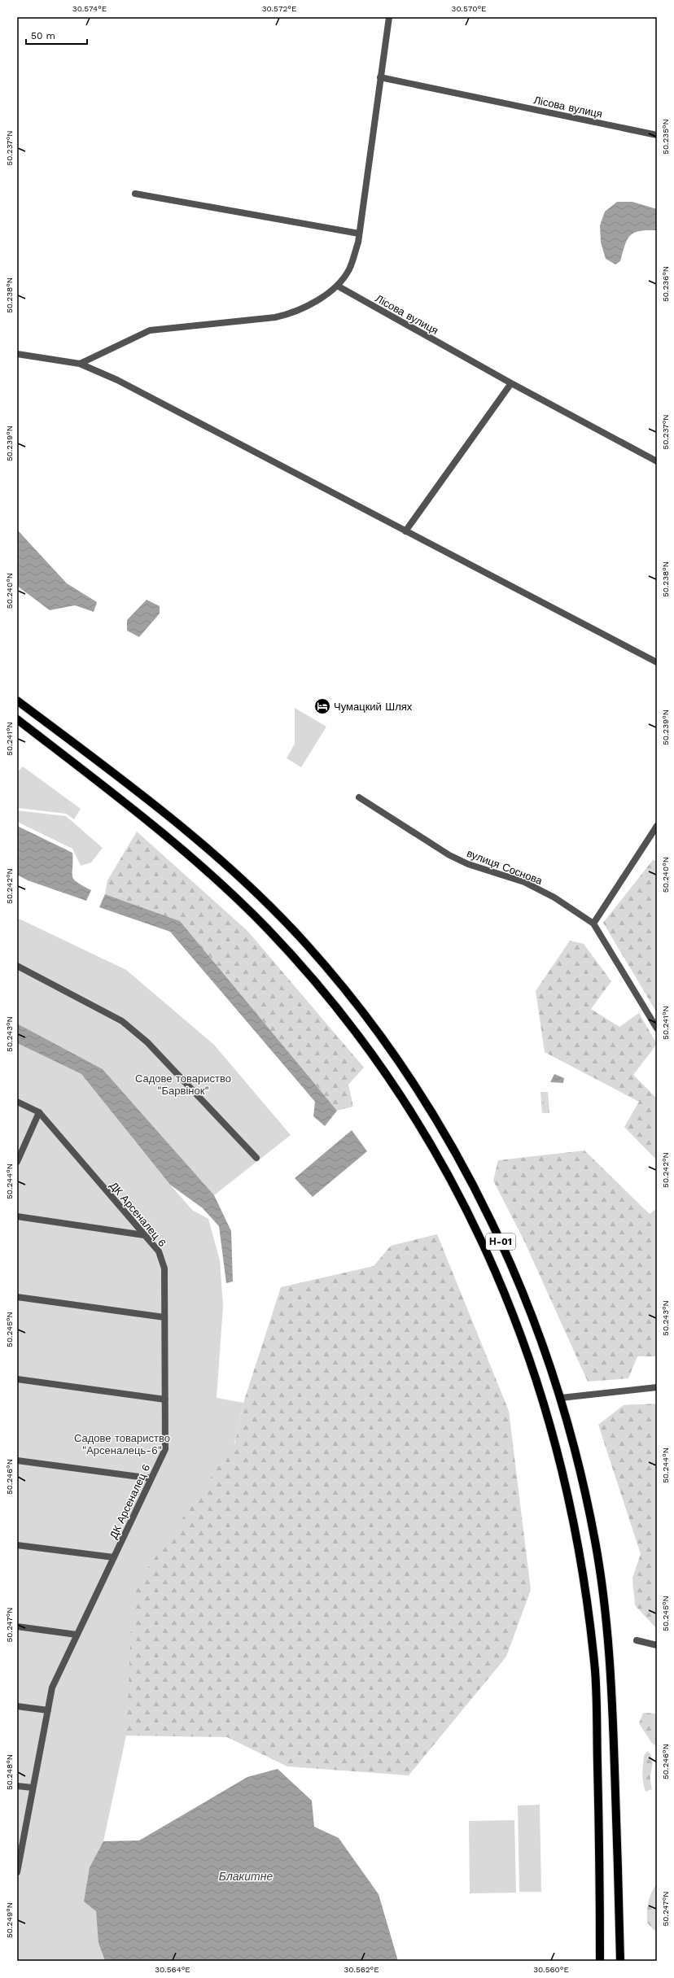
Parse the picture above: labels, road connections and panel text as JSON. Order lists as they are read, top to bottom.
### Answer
{
  "streets": {
    "main road": ["Н-01"],
    "street": ["Лісова вулиця", "вулиця Соснова", "ДК Арсеналец 6"]
  },
  "water": ["Блакитне"],
  "parks": ["Садове товариство \"Барвінок\"", "Садове товариство \"Арсеналець-6\""],
  "places": {
    "hotel": ["Чумацкий Шлях"]
  },
  "scale_bar": "50 m",
  "coordinates": [
    "30.574°E",
    "30.572°E",
    "30.570°E",
    "50.235°N",
    "50.237°N",
    "50.236°N",
    "50.238°N",
    "50.239°N",
    "50.240°N",
    "50.241°N",
    "50.242°N",
    "50.243°N",
    "50.244°N",
    "50.245°N",
    "50.246°N",
    "50.247°N",
    "50.248°N",
    "50.249°N",
    "30.564°E",
    "30.562°E",
    "30.560°E"
  ]
}
